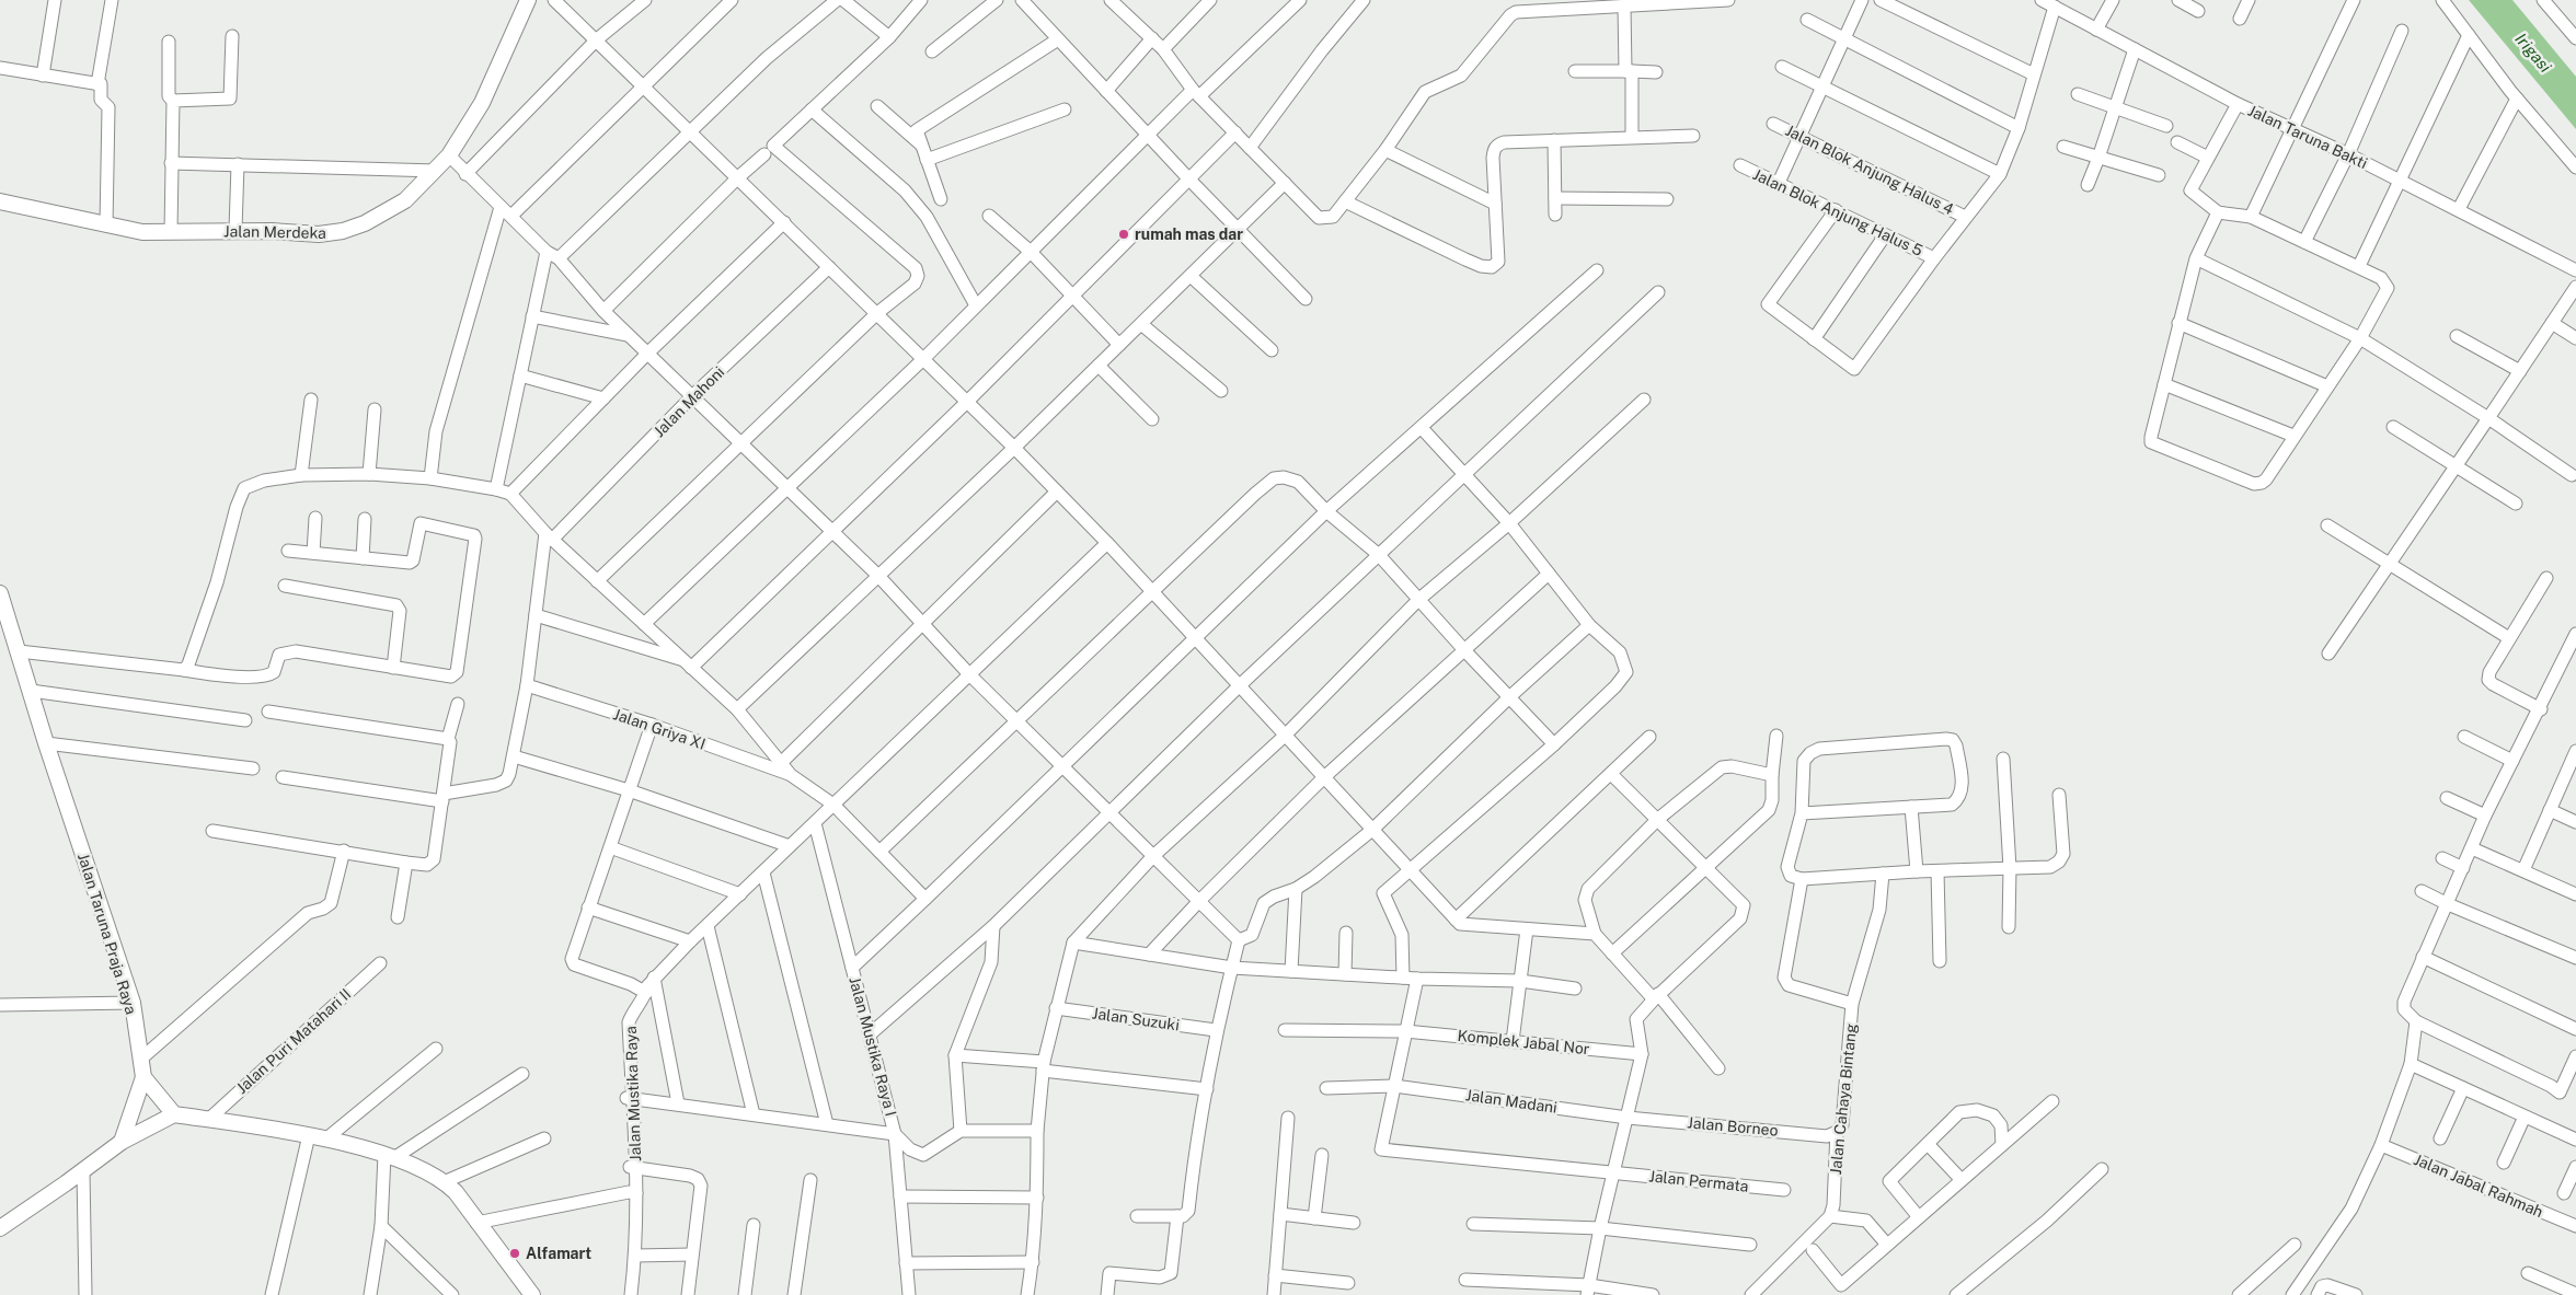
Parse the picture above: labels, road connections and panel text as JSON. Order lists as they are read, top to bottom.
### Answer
{
  "streets": {
    "street": [
      "Jalan Taruna Bakti",
      "Jalan Blok Anjung Halus 4",
      "Jalan Blok Anjung Halus 5",
      "Jalan Merdeka",
      "Jalan Mahoni",
      "Jalan Griya XI",
      "Jalan Taruna Praja Raya",
      "Jalan Suzuki",
      "Jalan Puri Matahari II",
      "Komplek Jabal Nor",
      "Jalan Mustika Raya I",
      "Jalan Mustika Raya",
      "Jalan Cahaya Bintang",
      "Jalan Madani",
      "Jalan Borneo",
      "Jalan Permata",
      "Jalan Jabal Rahmah"
    ]
  },
  "crossings": [
    ["Jalan Mustika Raya I", "Jalan Mustika Raya"],
    ["Jalan Cahaya Bintang", "Jalan Borneo"],
    ["Jalan Madani", "Jalan Borneo"],
    ["Jalan Madani", "Jalan Permata"]
  ],
  "water": ["Irigasi"],
  "places": ["rumah mas dar", "Alfamart"]
}
